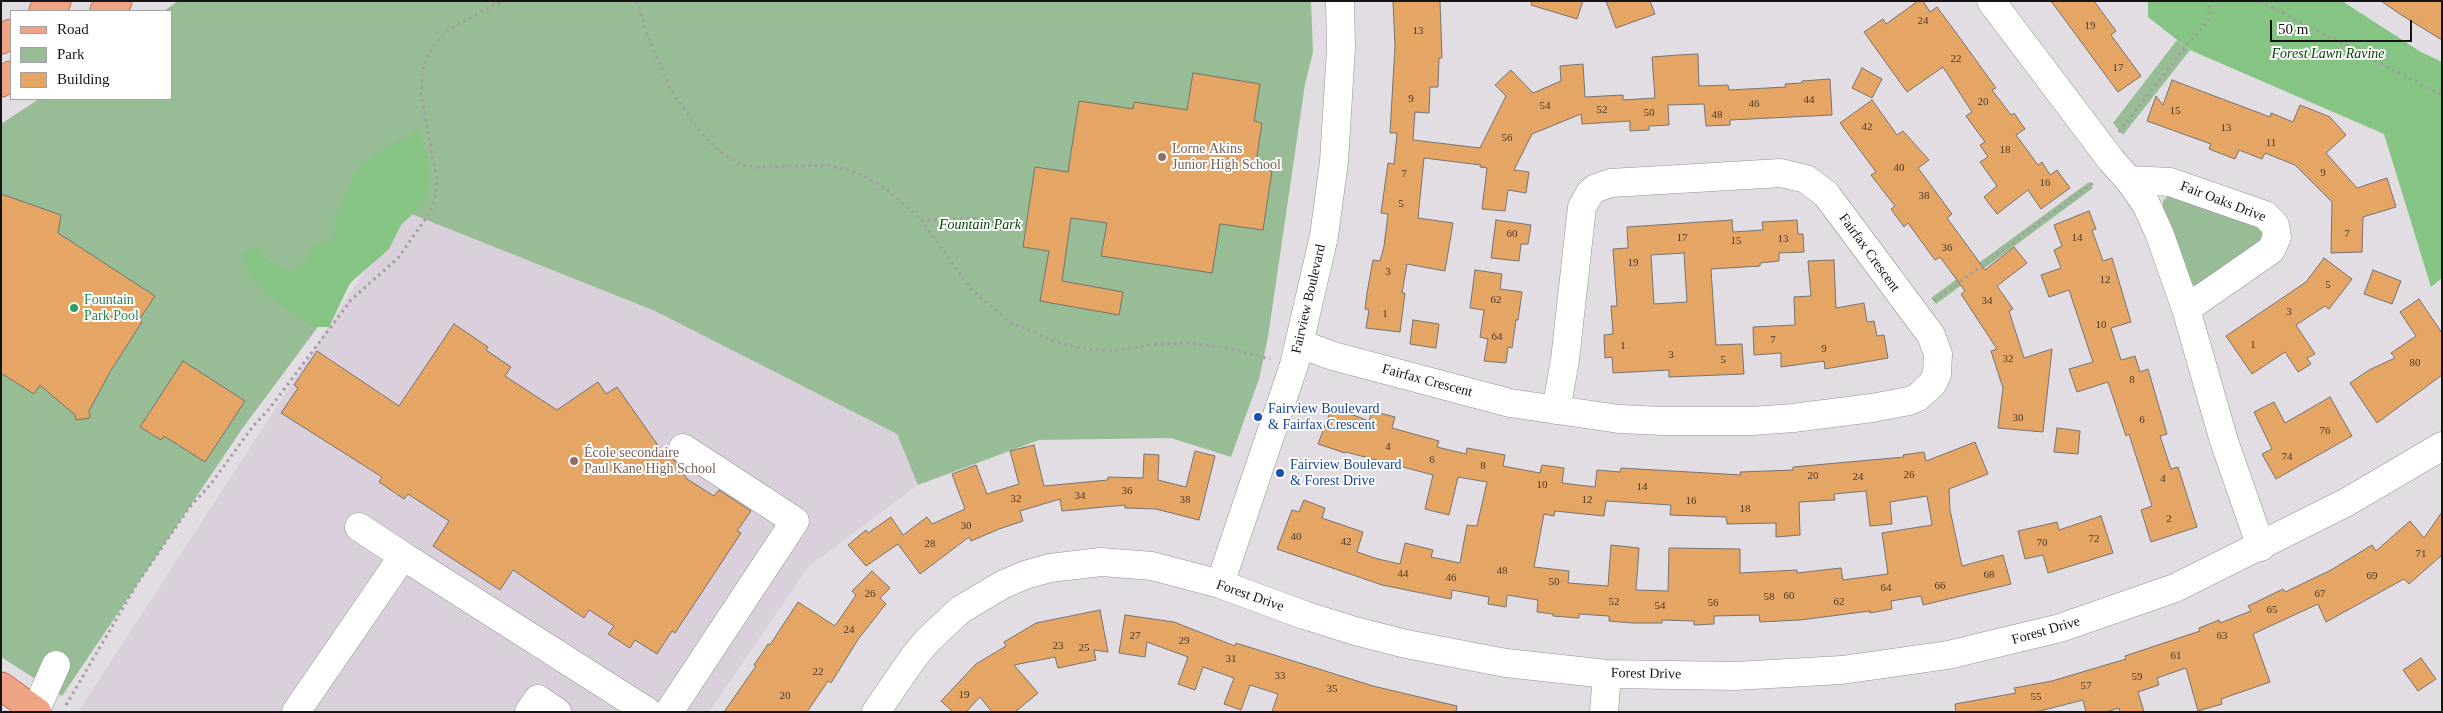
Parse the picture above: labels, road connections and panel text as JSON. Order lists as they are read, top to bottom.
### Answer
{
  "streets": {
    "street": [
      "Fair Oaks Drive",
      "Fairfax Crescent",
      "Fairview Boulevard",
      "Forest Drive"
    ]
  },
  "crossings": [
    ["Fairfax Crescent", "Fairview Boulevard"],
    ["Fairview Boulevard", "Forest Drive"]
  ],
  "parks": ["Forest Lawn Ravine", "Fountain Park"],
  "places": [
    "Lorne Akins Junior High School",
    "Fountain Park Pool",
    "Fairview Boulevard & Fairfax Crescent",
    "École secondaire Paul Kane High School",
    "Fairview Boulevard & Forest Drive"
  ],
  "house_numbers": [
    "24",
    "19",
    "13",
    "22",
    "17",
    "9",
    "44",
    "20",
    "46",
    "54",
    "52",
    "15",
    "50",
    "48",
    "42",
    "13",
    "56",
    "11",
    "18",
    "40",
    "9",
    "7",
    "16",
    "38",
    "5",
    "60",
    "7",
    "17",
    "14",
    "13",
    "15",
    "36",
    "19",
    "3",
    "12",
    "5",
    "62",
    "34",
    "3",
    "1",
    "10",
    "64",
    "7",
    "1",
    "1",
    "9",
    "3",
    "32",
    "5",
    "80",
    "8",
    "30",
    "6",
    "76",
    "4",
    "74",
    "6",
    "8",
    "26",
    "20",
    "24",
    "4",
    "10",
    "14",
    "36",
    "34",
    "32",
    "38",
    "12",
    "16",
    "18",
    "2",
    "30",
    "40",
    "72",
    "42",
    "70",
    "28",
    "71",
    "48",
    "44",
    "68",
    "69",
    "46",
    "50",
    "66",
    "64",
    "26",
    "67",
    "60",
    "58",
    "52",
    "62",
    "56",
    "54",
    "65",
    "24",
    "27",
    "63",
    "29",
    "23",
    "25",
    "61",
    "31",
    "22",
    "33",
    "59",
    "57",
    "35",
    "19",
    "20",
    "55"
  ],
  "legend": ["Road", "Park", "Building"],
  "scale_bar": "50 m"
}
